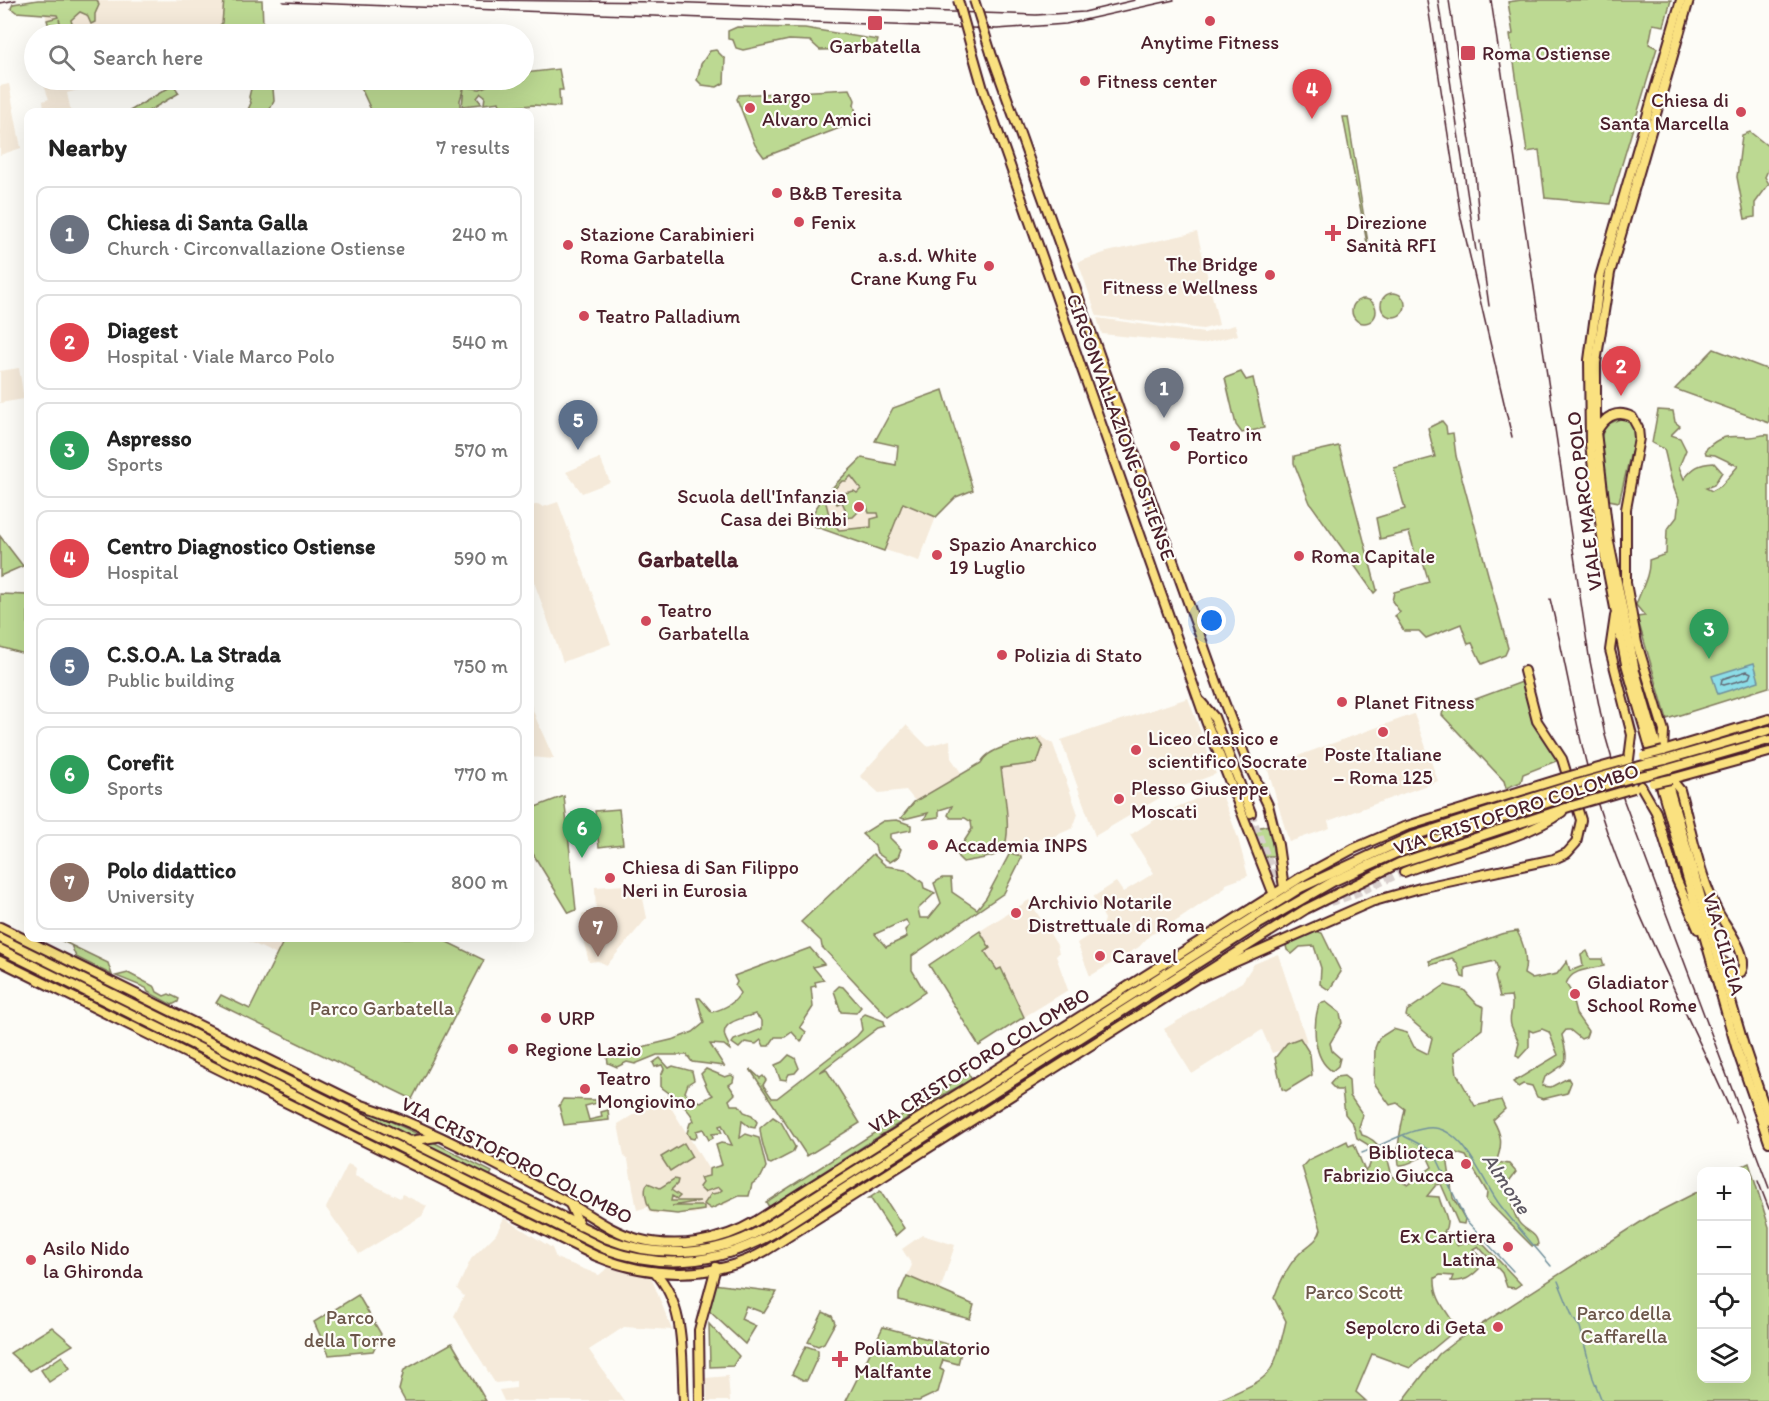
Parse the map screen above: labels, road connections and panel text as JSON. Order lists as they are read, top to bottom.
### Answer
{
  "streets": {
    "main road": [
      "CIRCONVALLAZIONE OSTIENSE",
      "VIALE MARCO POLO",
      "VIA CRISTOFORO COLOMBO",
      "VIA CILICIA"
    ]
  },
  "crossings": [
    ["CIRCONVALLAZIONE OSTIENSE", "VIA CRISTOFORO COLOMBO"],
    ["VIALE MARCO POLO", "VIA CRISTOFORO COLOMBO"],
    ["VIALE MARCO POLO", "VIA CILICIA"],
    ["VIA CRISTOFORO COLOMBO", "VIA CILICIA"]
  ],
  "districts": ["Garbatella"],
  "water": ["Almone"],
  "parks": [
    "Parco Garbatella",
    "Parco Scott",
    "Parco della Caffarella",
    "Parco della Torre"
  ],
  "places": {
    "other": [
      "Anytime Fitness",
      "Fitness center",
      "Largo Alvaro Amici",
      "Chiesa di Santa Marcella",
      "B&B Teresita",
      "Fenix",
      "Stazione Carabinieri Roma Garbatella",
      "a.s.d. White Crane Kung Fu",
      "The Bridge Fitness e Wellness",
      "Teatro Palladium",
      "Teatro in Portico",
      "Scuola dell'Infanzia Casa dei Bimbi",
      "Spazio Anarchico 19 Luglio",
      "Roma Capitale",
      "Teatro Garbatella",
      "Polizia di Stato",
      "Planet Fitness",
      "Poste Italiane – Roma 125",
      "Liceo classico e scientifico Socrate",
      "Plesso Giuseppe Moscati",
      "Accademia INPS",
      "Chiesa di San Filippo Neri in Eurosia",
      "Archivio Notarile Distrettuale di Roma",
      "Caravel",
      "Gladiator School Rome",
      "URP",
      "Regione Lazio",
      "Teatro Mongiovino",
      "Biblioteca Fabrizio Giucca",
      "Ex Cartiera Latina",
      "Asilo Nido la Ghironda",
      "Sepolcro di Geta"
    ],
    "transit": ["Garbatella", "Roma Ostiense"],
    "health": ["Direzione Sanità RFI", "Poliambulatorio Malfante"]
  },
  "page": {
    "search": "Search here",
    "pins": [
      "4",
      "2",
      "1",
      "5",
      "3",
      "6",
      "7"
    ],
    "heading": ["Nearby", "7 results"],
    "list": [
      {
        "mark": "1",
        "name": "Chiesa di Santa Galla",
        "note": "Church · Circonvallazione Ostiense",
        "value": "240 m"
      },
      {
        "mark": "2",
        "name": "Diagest",
        "note": "Hospital · Viale Marco Polo",
        "value": "540 m"
      },
      {
        "mark": "3",
        "name": "Aspresso",
        "note": "Sports",
        "value": "570 m"
      },
      {
        "mark": "4",
        "name": "Centro Diagnostico Ostiense",
        "note": "Hospital",
        "value": "590 m"
      },
      {
        "mark": "5",
        "name": "C.S.O.A. La Strada",
        "note": "Public building",
        "value": "750 m"
      },
      {
        "mark": "6",
        "name": "Corefit",
        "note": "Sports",
        "value": "770 m"
      },
      {
        "mark": "7",
        "name": "Polo didattico",
        "note": "University",
        "value": "800 m"
      }
    ],
    "map_buttons": ["+", "−"]
  }
}
